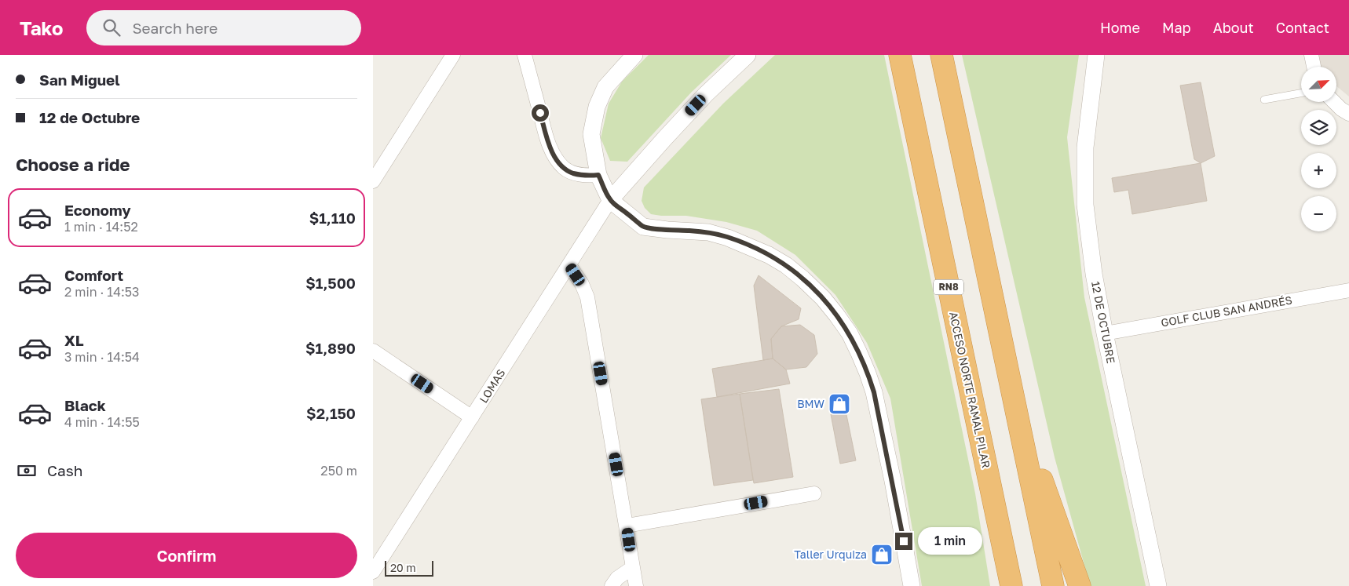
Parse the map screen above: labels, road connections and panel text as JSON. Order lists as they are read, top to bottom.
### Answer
{
  "streets": {
    "highway": ["RN8", "ACCESO NORTE RAMAL PILAR"],
    "street": ["GOLF CLUB SAN ANDRÉS", "12 DE OCTUBRE", "LOMAS"]
  },
  "crossings": [
    ["GOLF CLUB SAN ANDRÉS", "12 DE OCTUBRE"]
  ],
  "places": {
    "shop": ["BMW", "Taller Urquiza"]
  },
  "scale_bar": "20 m",
  "north": "top right",
  "page": {
    "header": "Tako",
    "search": "Search here",
    "nav": [
      "Home",
      "Map",
      "About",
      "Contact"
    ],
    "banner": ["San Miguel", "12 de Octubre"],
    "map_buttons": ["+", "−"],
    "heading": "Choose a ride",
    "list": [
      {
        "name": "Economy",
        "note": "1 min · 14:52",
        "value": "$1,110"
      },
      {
        "name": "Comfort",
        "note": "2 min · 14:53",
        "value": "$1,500"
      },
      {
        "name": "XL",
        "note": "3 min · 14:54",
        "value": "$1,890"
      },
      {
        "name": "Black",
        "note": "4 min · 14:55",
        "value": "$2,150"
      }
    ],
    "pay": ["Cash", "250 m"],
    "buttons": "Confirm",
    "bubble": "1 min",
    "scale": "20 m"
  }
}
